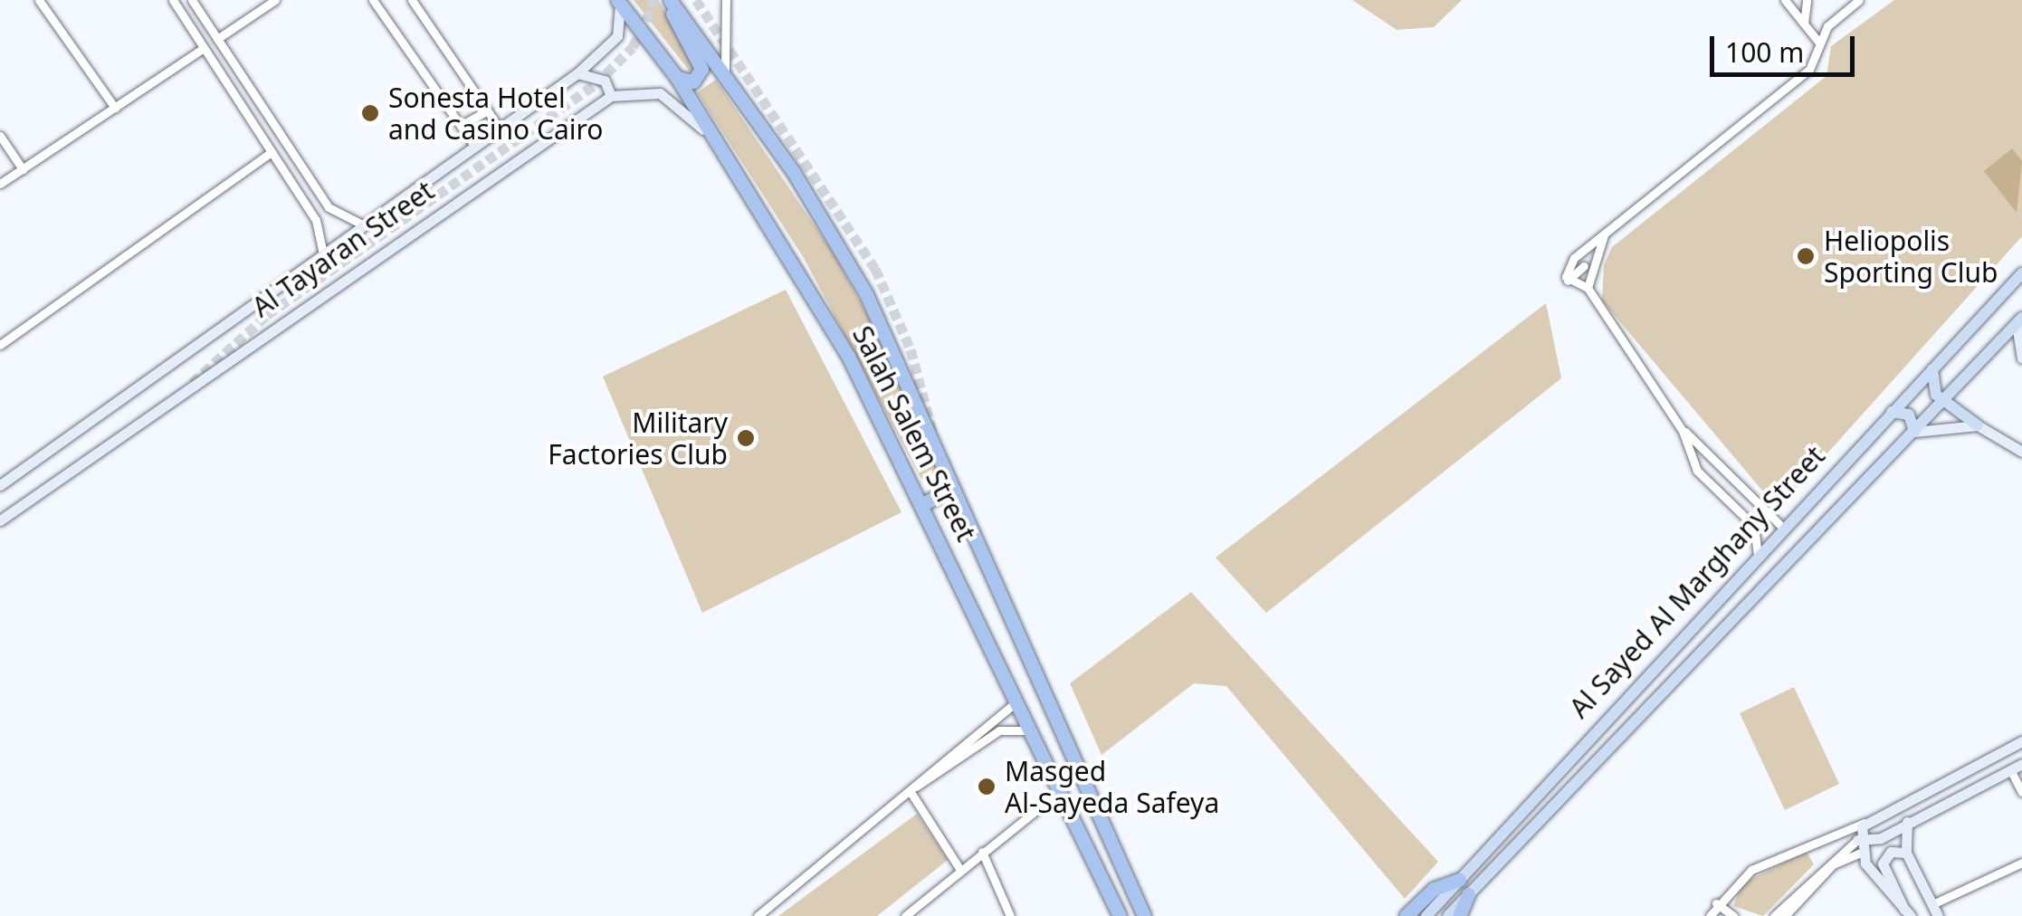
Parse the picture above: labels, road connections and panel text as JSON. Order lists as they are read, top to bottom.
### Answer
{
  "streets": {
    "highway": ["Salah Salem Street", "Al Sayed Al Marghany Street"],
    "main road": ["Al Tayaran Street"]
  },
  "crossings": [
    ["Al Tayaran Street", "Salah Salem Street"]
  ],
  "places": [
    "Sonesta Hotel and Casino Cairo",
    "Heliopolis Sporting Club",
    "Military Factories Club",
    "Masged Al-Sayeda Safeya"
  ],
  "scale_bar": "100 m"
}
